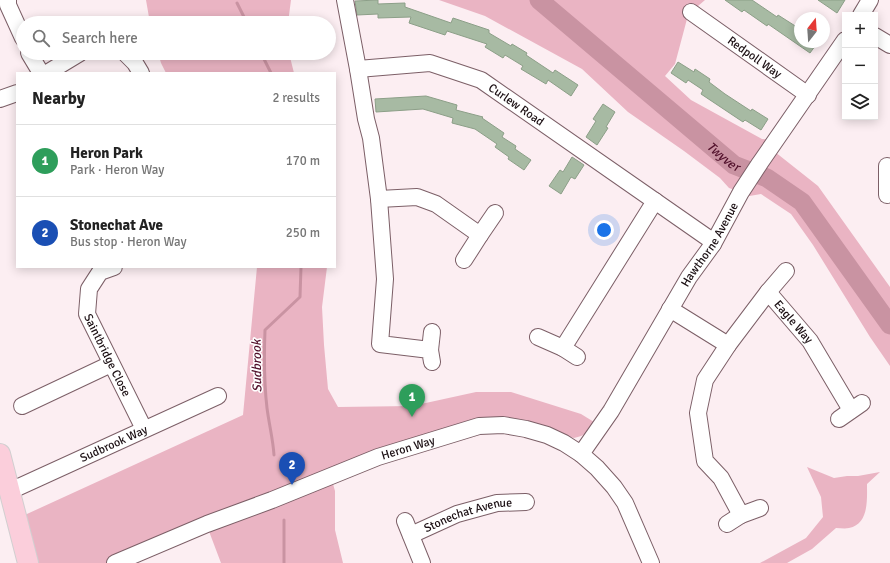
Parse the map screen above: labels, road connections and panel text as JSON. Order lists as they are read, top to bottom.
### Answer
{
  "streets": {
    "street": [
      "Redpoll Way",
      "Curlew Road",
      "Hawthorne Avenue",
      "Eagle Way",
      "Saintbridge Close",
      "Sudbrook Way",
      "Heron Way",
      "Stonechat Avenue"
    ]
  },
  "crossings": [
    ["Redpoll Way", "Hawthorne Avenue"],
    ["Curlew Road", "Hawthorne Avenue"],
    ["Hawthorne Avenue", "Heron Way"],
    ["Saintbridge Close", "Sudbrook Way"]
  ],
  "water": ["Twyver", "Sudbrook"],
  "north": "top",
  "page": {
    "map_buttons": ["+", "−"],
    "search": "Search here",
    "heading": ["Nearby", "2 results"],
    "list": [
      {
        "mark": "1",
        "name": "Heron Park",
        "note": "Park · Heron Way",
        "value": "170 m"
      },
      {
        "mark": "2",
        "name": "Stonechat Ave",
        "note": "Bus stop · Heron Way",
        "value": "250 m"
      }
    ],
    "pins": ["1", "2"]
  }
}
